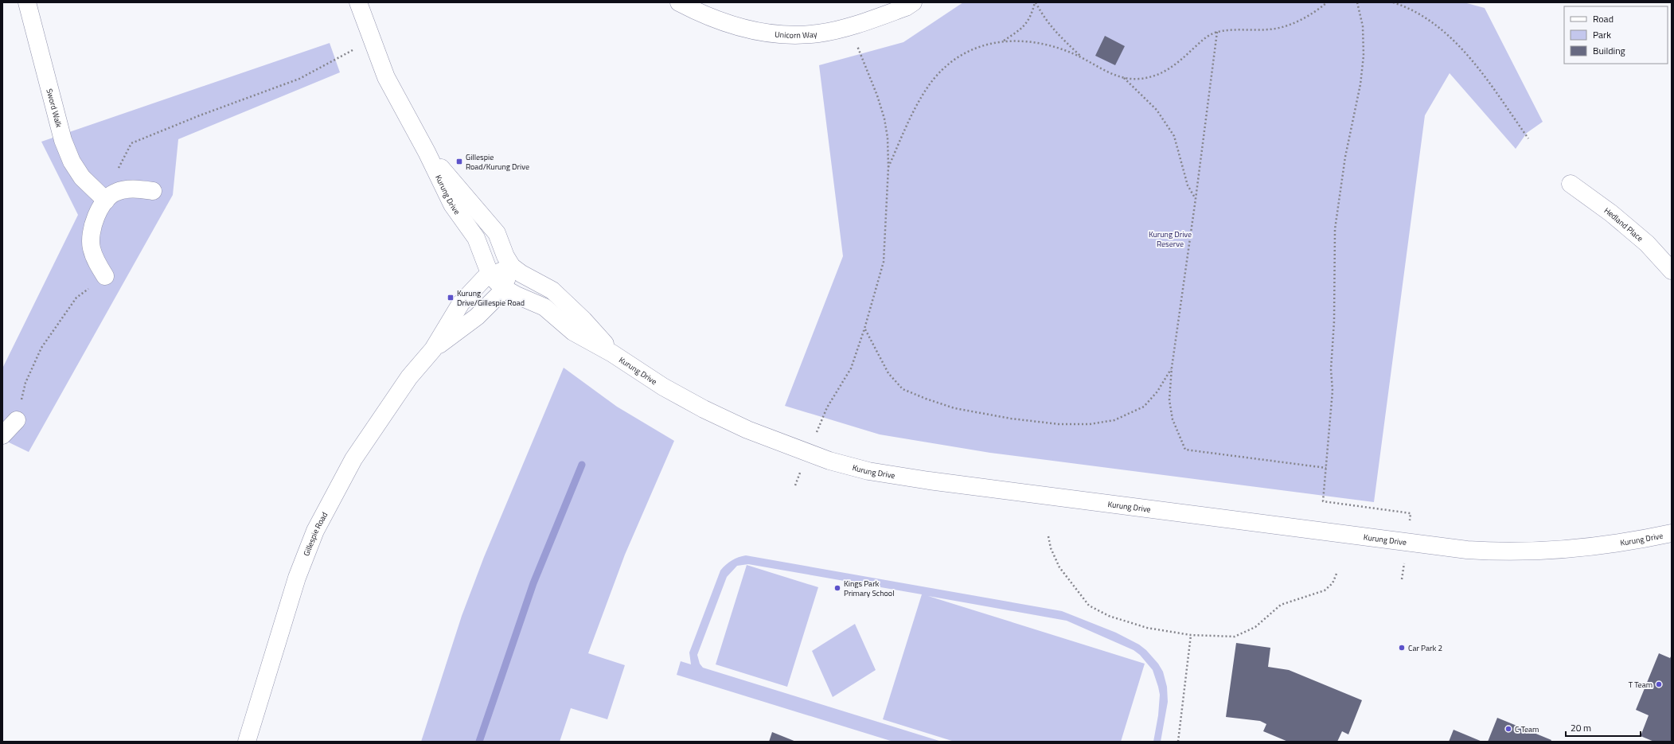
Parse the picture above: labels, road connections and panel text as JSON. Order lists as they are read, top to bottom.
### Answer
{
  "streets": {
    "street": [
      "Unicorn Way",
      "Sword Walk",
      "Kurung Drive",
      "Hedland Place",
      "Gillespie Road"
    ]
  },
  "crossings": [
    ["Kurung Drive", "Gillespie Road"]
  ],
  "parks": ["Kurung Drive Reserve"],
  "places": {
    "transit": ["Gillespie Road/Kurung Drive", "Kurung Drive/Gillespie Road"],
    "other": [
      "Kings Park Primary School",
      "Car Park 2",
      "T Team",
      "C Team"
    ]
  },
  "legend": ["Road", "Park", "Building"],
  "scale_bar": "20 m"
}
